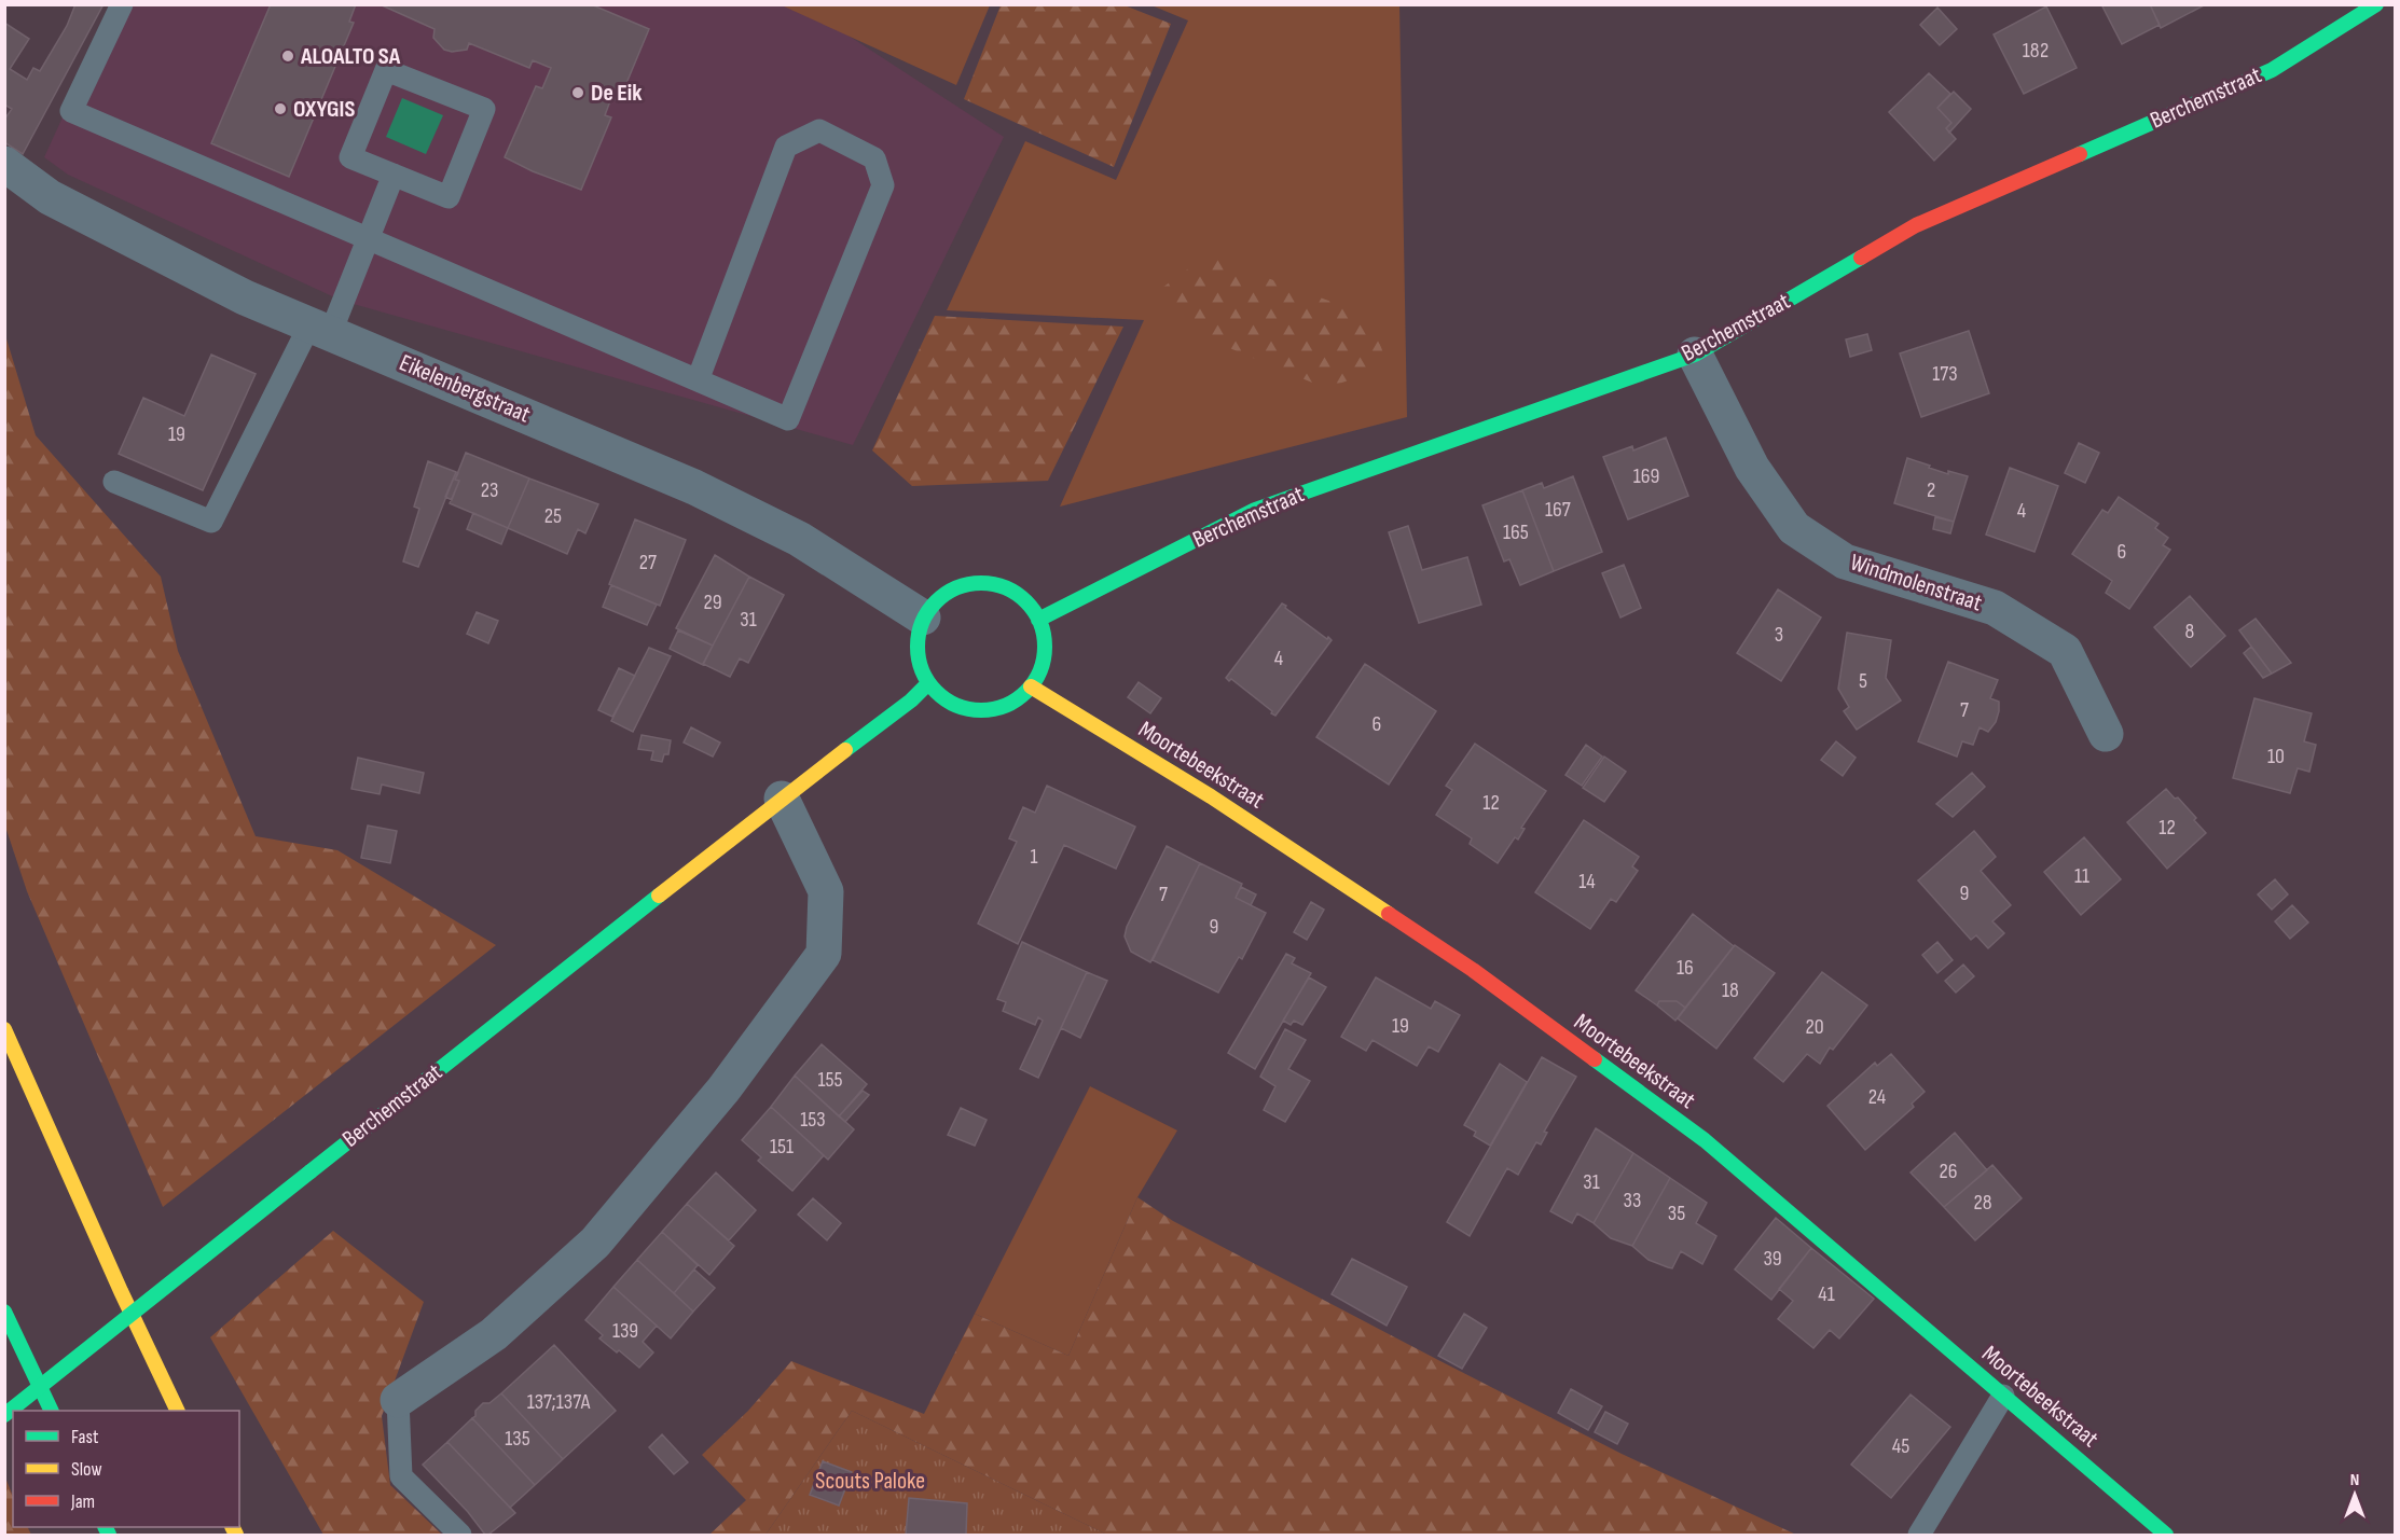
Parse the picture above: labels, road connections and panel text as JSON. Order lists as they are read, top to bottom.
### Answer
{
  "streets": {
    "main road": ["Berchemstraat", "Moortebeekstraat"],
    "street": ["Eikelenbergstraat", "Windmolenstraat"]
  },
  "crossings": [
    ["Berchemstraat", "Eikelenbergstraat"],
    ["Berchemstraat", "Windmolenstraat"],
    ["Berchemstraat", "Moortebeekstraat"],
    ["Eikelenbergstraat", "Moortebeekstraat"]
  ],
  "parks": ["Scouts Paloke"],
  "places": ["ALOALTO SA", "De Eik", "OXYGIS"],
  "house_numbers": [
    "182",
    "173",
    "19",
    "169",
    "23",
    "2",
    "167",
    "4",
    "25",
    "165",
    "6",
    "27",
    "29",
    "31",
    "8",
    "3",
    "4",
    "5",
    "7",
    "6",
    "10",
    "12",
    "12",
    "1",
    "11",
    "14",
    "9",
    "7",
    "9",
    "16",
    "18",
    "19",
    "20",
    "155",
    "24",
    "153",
    "151",
    "26",
    "31",
    "33",
    "28",
    "35",
    "39",
    "41",
    "139",
    "137;137A",
    "135",
    "45"
  ],
  "legend": ["Fast", "Slow", "Jam"],
  "north": "top"
}
